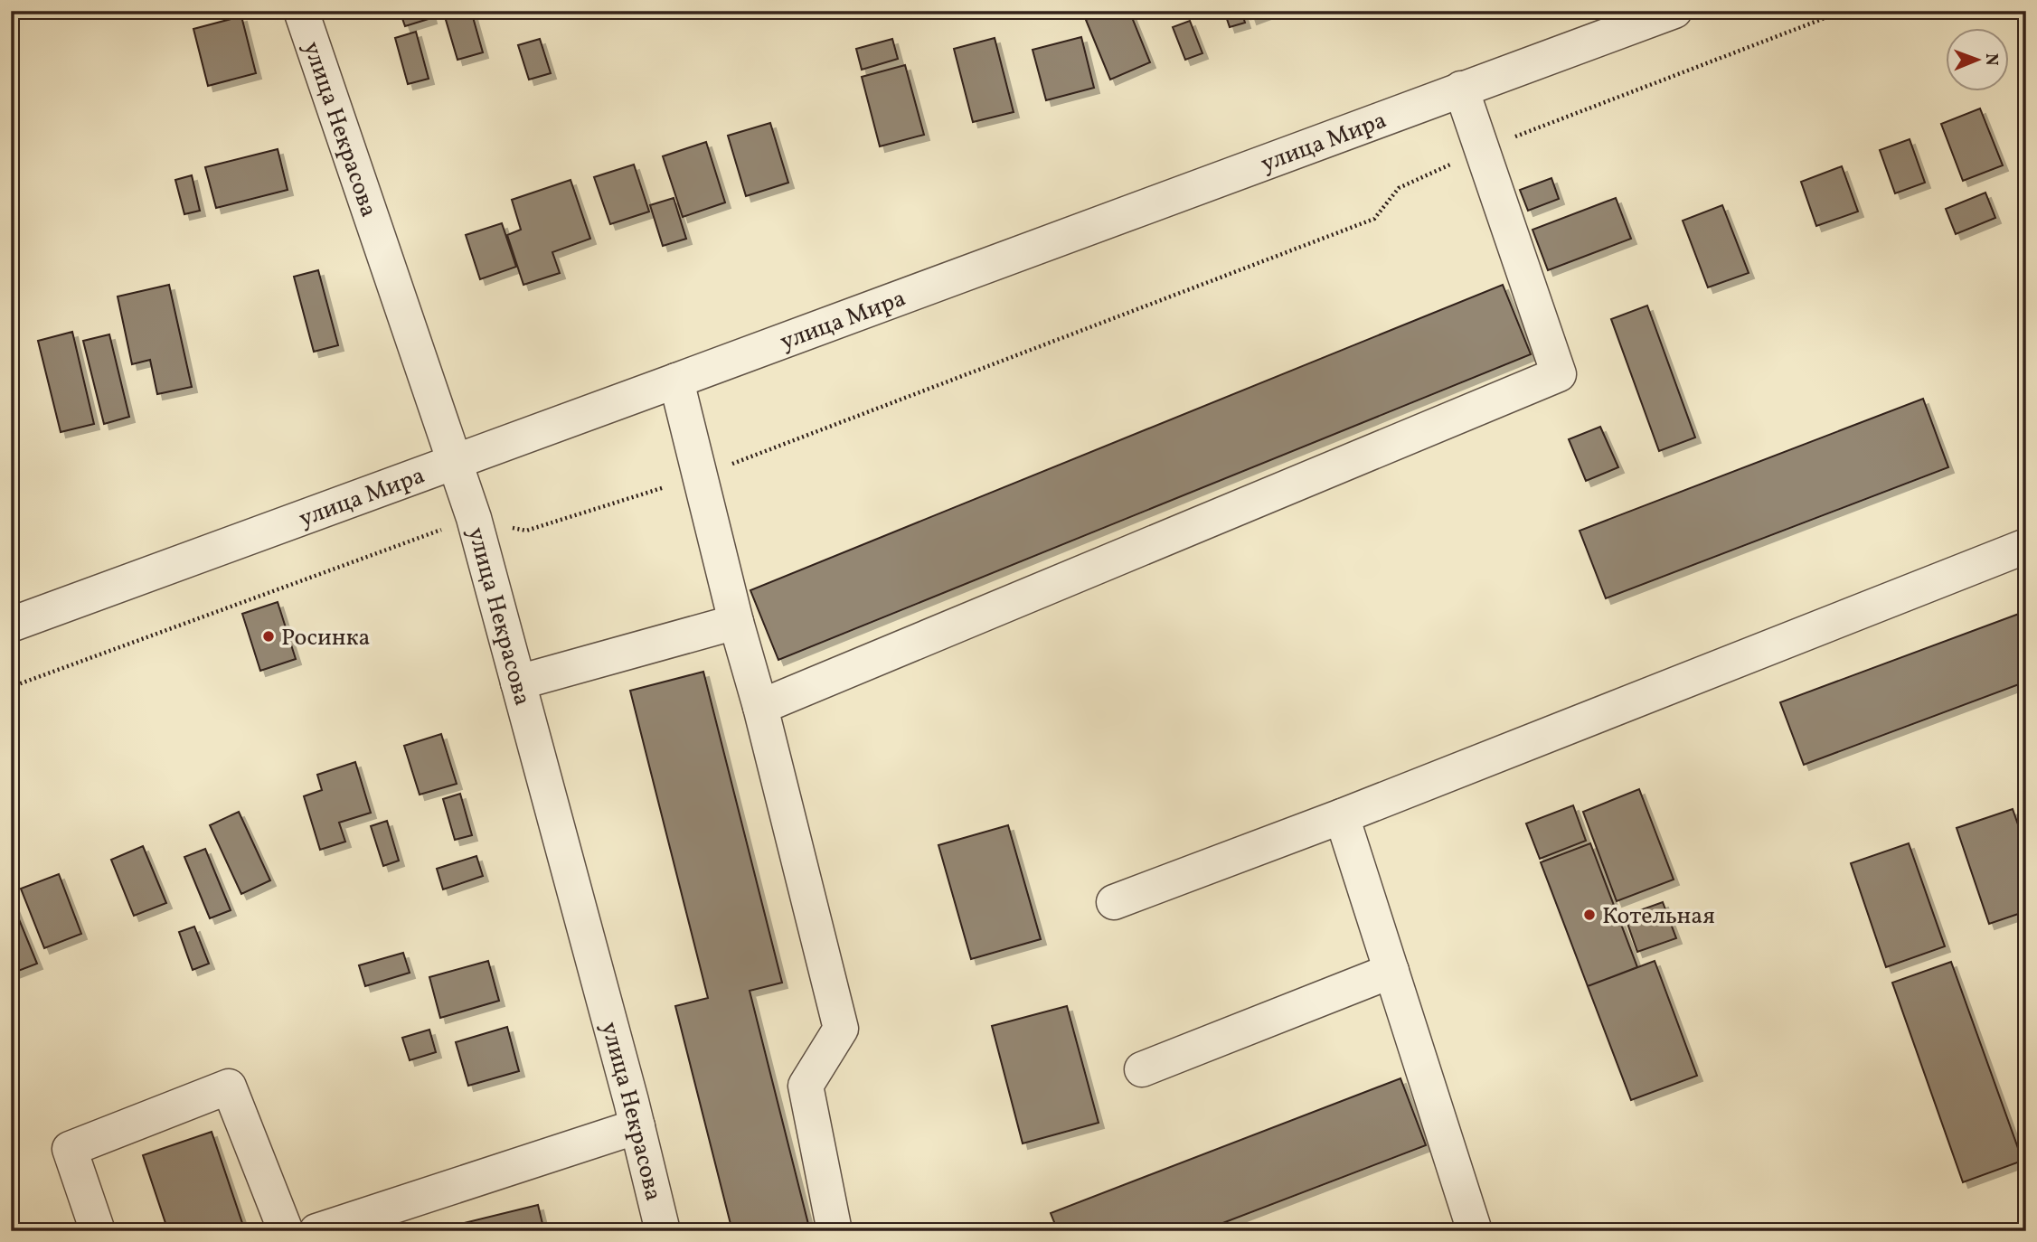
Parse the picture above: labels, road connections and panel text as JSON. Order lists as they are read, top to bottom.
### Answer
{
  "streets": {
    "street": ["улица Некрасова", "улица Мира"]
  },
  "crossings": [
    ["улица Некрасова", "улица Мира"]
  ],
  "places": ["Росинка", "Котельная"],
  "north": "right"
}
